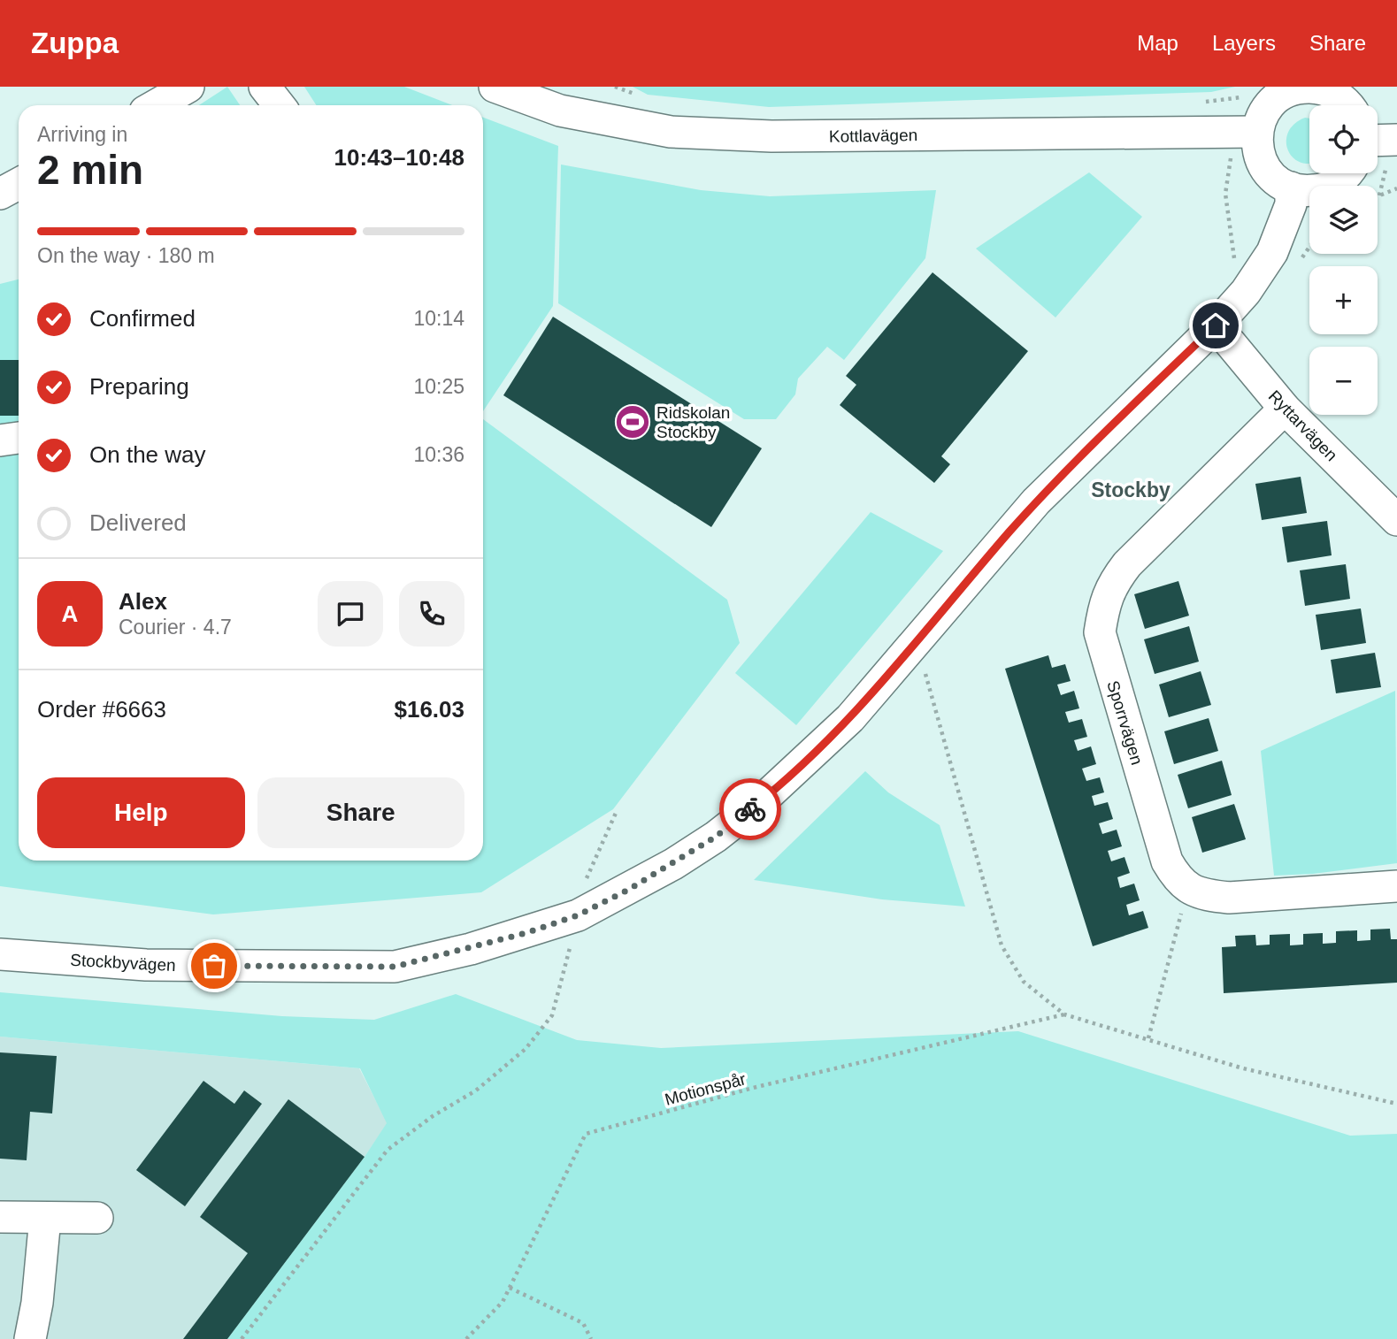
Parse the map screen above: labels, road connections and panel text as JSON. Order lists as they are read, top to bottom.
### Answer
{
  "streets": {
    "street": [
      "Kottlavägen",
      "Ryttarvägen",
      "Sporrvägen",
      "Stockbyvägen"
    ],
    "path": ["Motionspår"]
  },
  "crossings": [
    ["Ryttarvägen", "Sporrvägen"],
    ["Ryttarvägen", "Stockbyvägen"]
  ],
  "districts": ["Stockby"],
  "places": {
    "sports": ["Ridskolan Stockby"]
  },
  "page": {
    "header": "Zuppa",
    "nav": ["Map", "Layers", "Share"],
    "map_buttons": ["+", "−"],
    "heading": ["2 min", "Arriving in", "10:43–10:48"],
    "panel": [
      "Alex",
      "Courier · 4.7",
      "Order #6663",
      "$16.03"
    ],
    "bar": "On the way · 180 m",
    "list": [
      ["Confirmed", "10:14"],
      ["Preparing", "10:25"],
      ["On the way", "10:36"],
      "Delivered"
    ],
    "round": "A",
    "buttons": ["Help", "Share"]
  }
}
